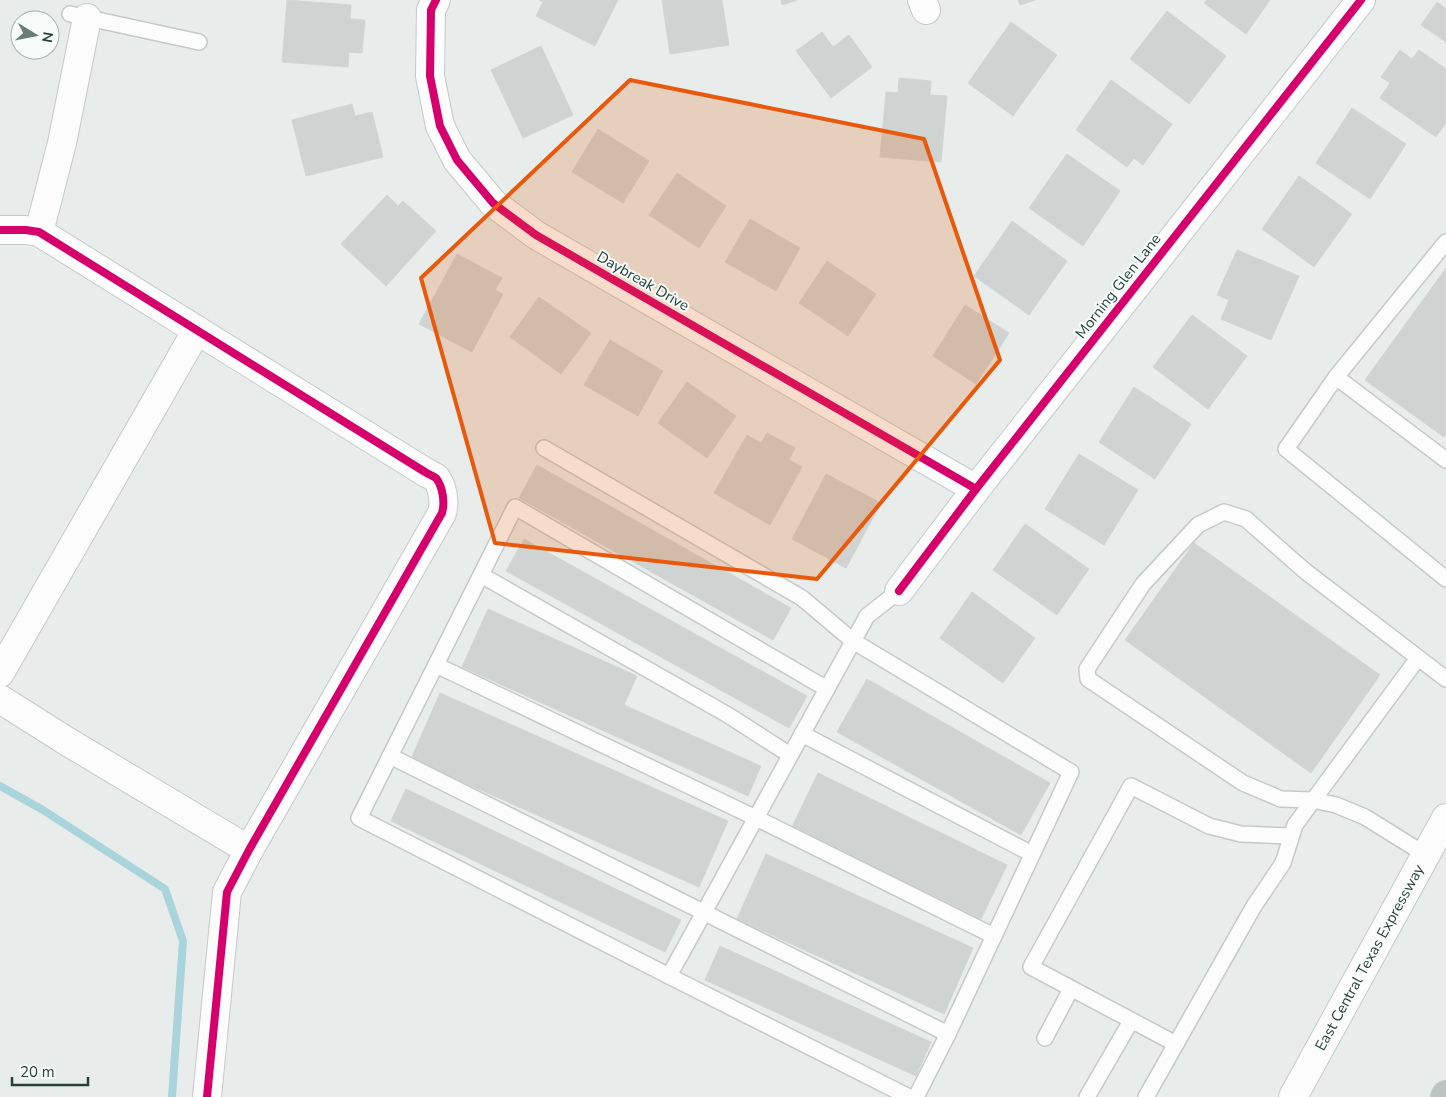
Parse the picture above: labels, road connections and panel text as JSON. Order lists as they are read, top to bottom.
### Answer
{
  "streets": {
    "street": ["Daybreak Drive", "Morning Glen Lane", "East Central Texas Expressway"]
  },
  "crossings": [
    ["Daybreak Drive", "Morning Glen Lane"]
  ],
  "scale_bar": "20 m",
  "north": "right"
}
